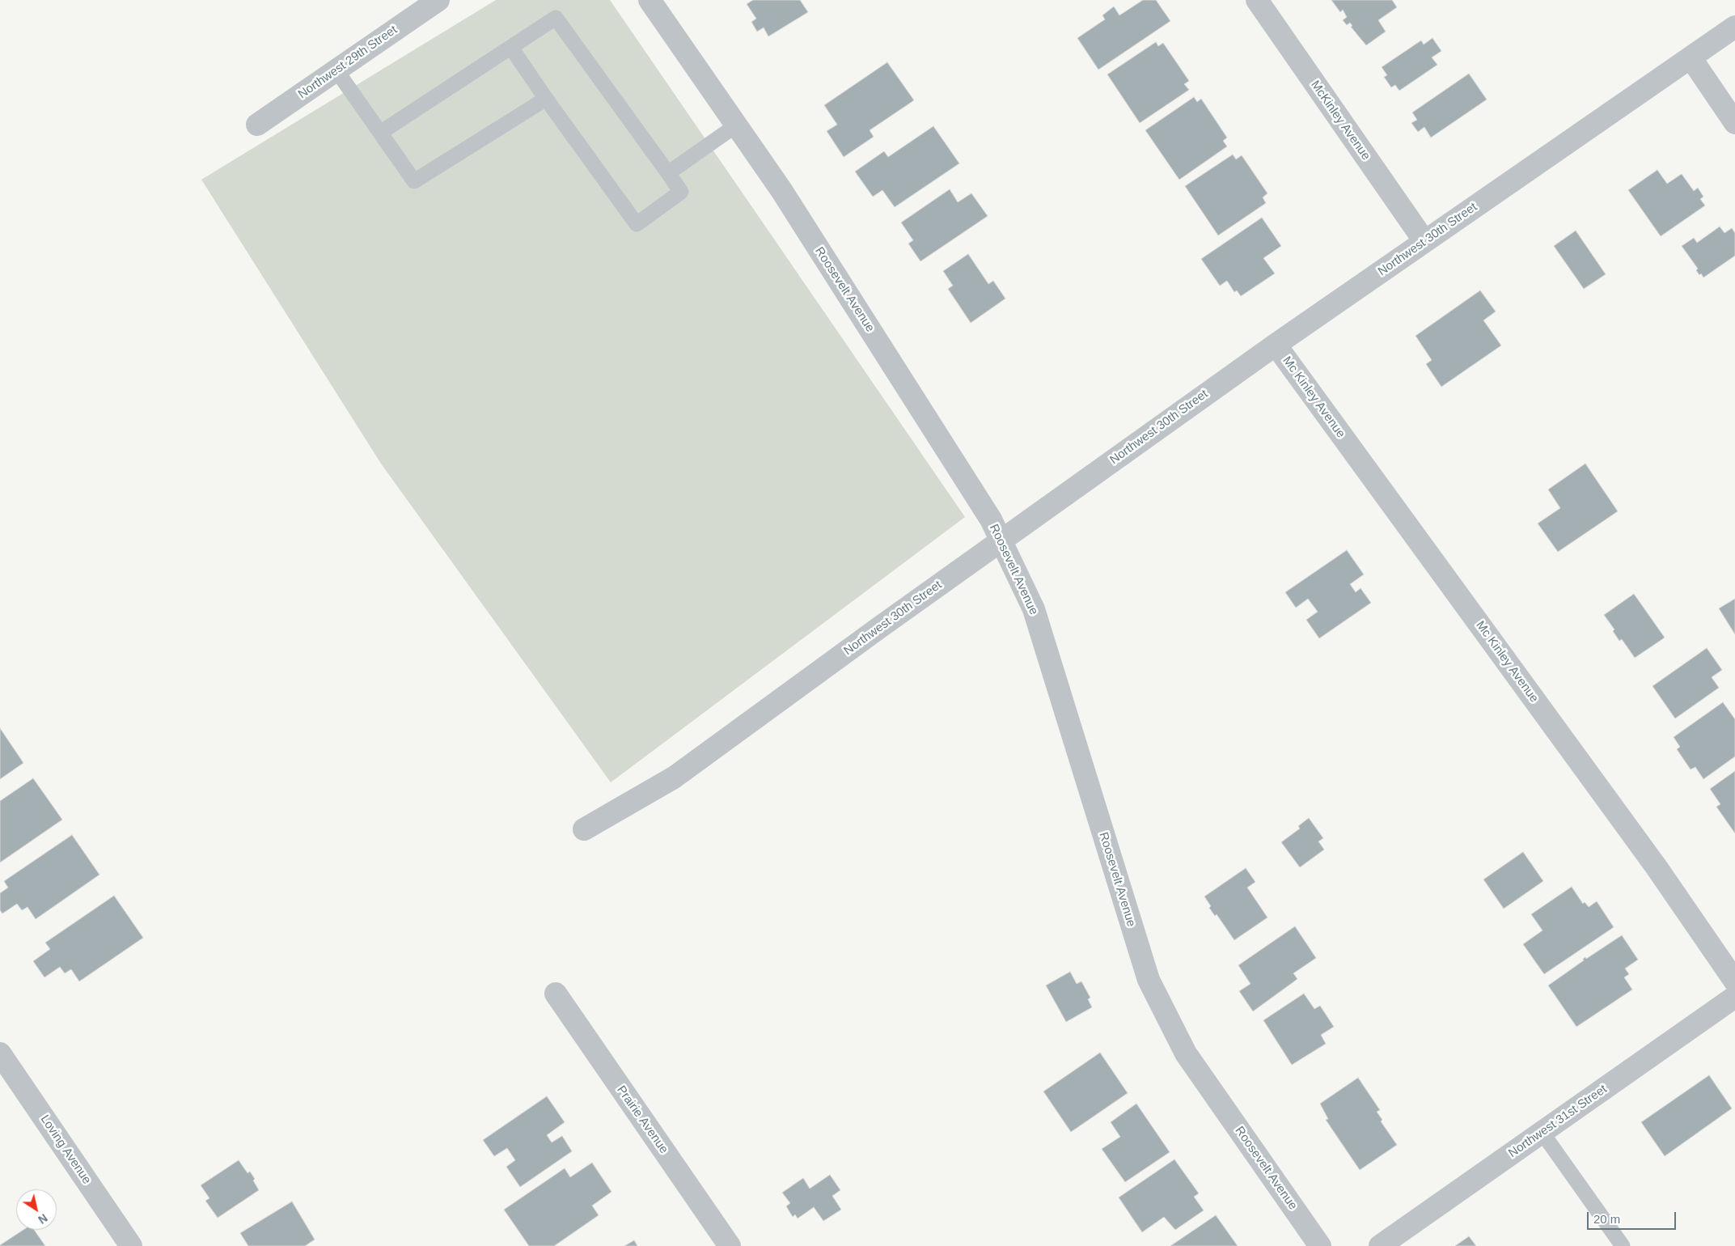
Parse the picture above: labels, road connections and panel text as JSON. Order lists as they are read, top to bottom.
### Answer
{
  "streets": {
    "street": [
      "Northwest 29th Street",
      "McKinley Avenue",
      "Northwest 30th Street",
      "Roosevelt Avenue",
      "Mc Kinley Avenue",
      "Prairie Avenue",
      "Northwest 31st Street",
      "Loving Avenue"
    ]
  },
  "crossings": [
    ["McKinley Avenue", "Northwest 30th Street"],
    ["Northwest 30th Street", "Roosevelt Avenue"],
    ["Northwest 30th Street", "Mc Kinley Avenue"]
  ],
  "scale_bar": "20 m",
  "north": "bottom right"
}
